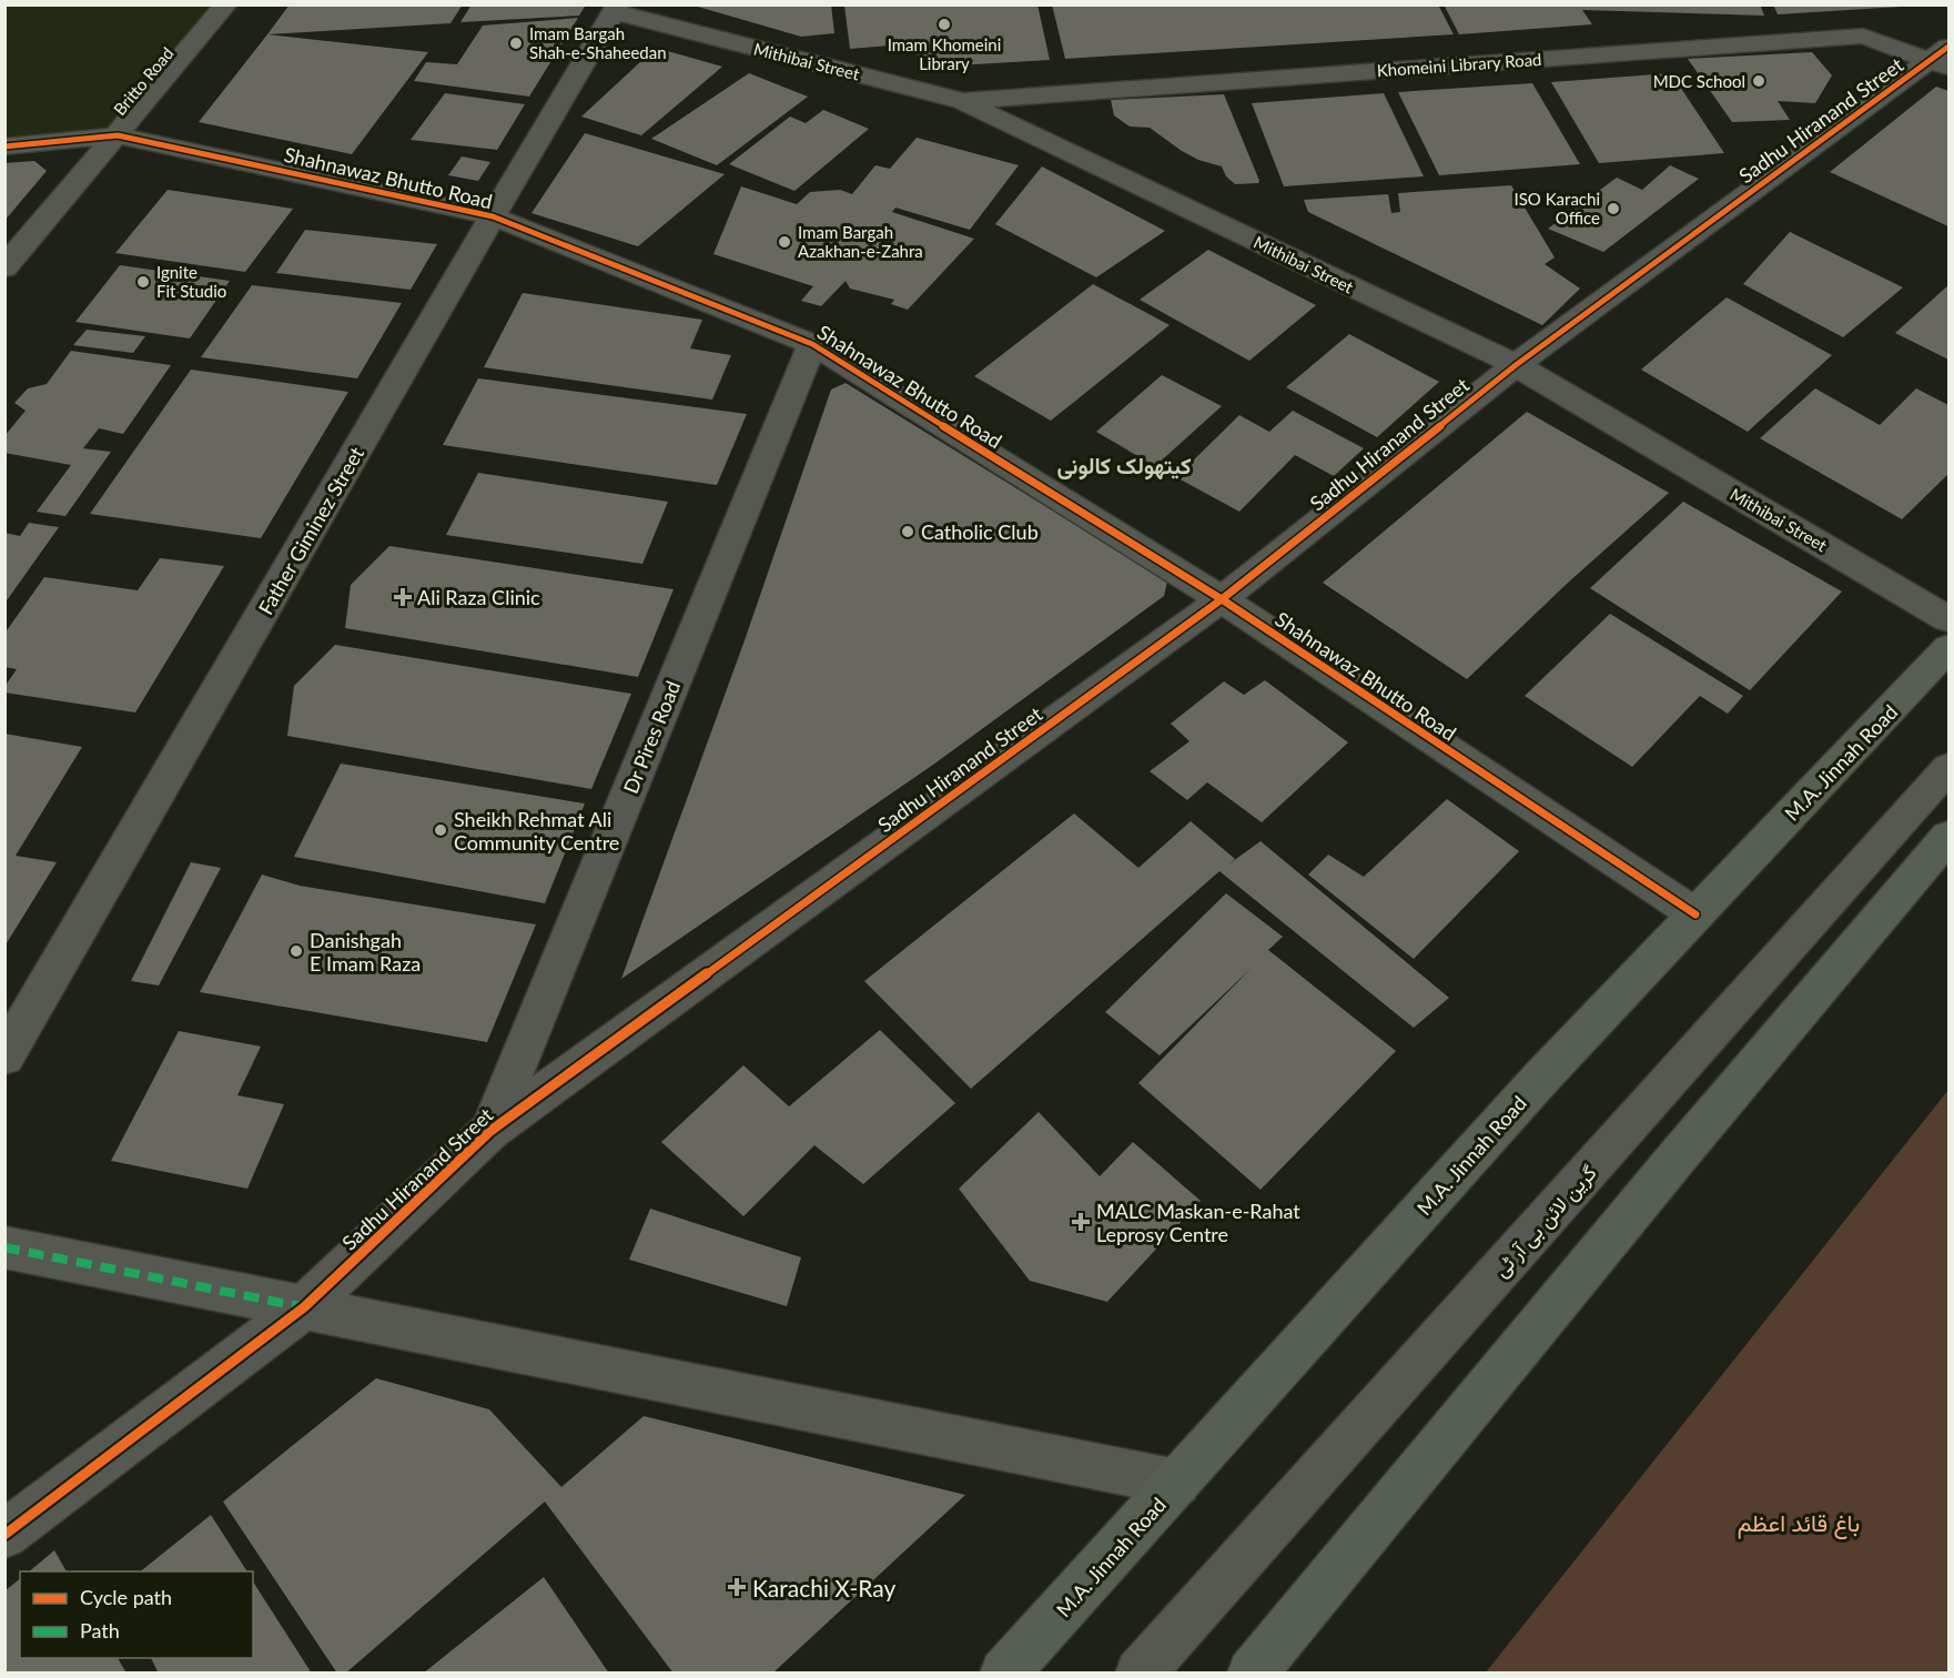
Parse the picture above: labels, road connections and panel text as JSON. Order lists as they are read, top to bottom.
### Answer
{
  "streets": {
    "highway": ["M.A. Jinnah Road"],
    "street": [
      "Mithibai Street",
      "Khomeini Library Road",
      "Britto Road",
      "Sadhu Hiranand Street",
      "Shahnawaz Bhutto Road",
      "Father Giminez Street",
      "Dr Pires Road",
      "گرین لائن بی آر ٹی"
    ]
  },
  "crossings": [
    ["Mithibai Street", "Khomeini Library Road"],
    ["Mithibai Street", "Sadhu Hiranand Street"],
    ["Mithibai Street", "Father Giminez Street"],
    ["Khomeini Library Road", "Sadhu Hiranand Street"],
    ["Britto Road", "Shahnawaz Bhutto Road"],
    ["Sadhu Hiranand Street", "Shahnawaz Bhutto Road"],
    ["Sadhu Hiranand Street", "Dr Pires Road"],
    ["Shahnawaz Bhutto Road", "Father Giminez Street"],
    ["Shahnawaz Bhutto Road", "Dr Pires Road"],
    ["Shahnawaz Bhutto Road", "M.A. Jinnah Road"]
  ],
  "districts": ["کیتھولک کالونی"],
  "parks": ["باغ قائد اعظم"],
  "places": {
    "other": [
      "Imam Khomeini Library",
      "Imam Bargah Shah-e-Shaheedan",
      "MDC School",
      "ISO Karachi Office",
      "Imam Bargah Azakhan-e-Zahra",
      "Ignite Fit Studio",
      "Catholic Club",
      "Sheikh Rehmat Ali Community Centre",
      "Danishgah E Imam Raza"
    ],
    "health": ["Ali Raza Clinic", "MALC Maskan-e-Rahat Leprosy Centre", "Karachi X-Ray"]
  },
  "legend": ["Cycle path", "Path"]
}
